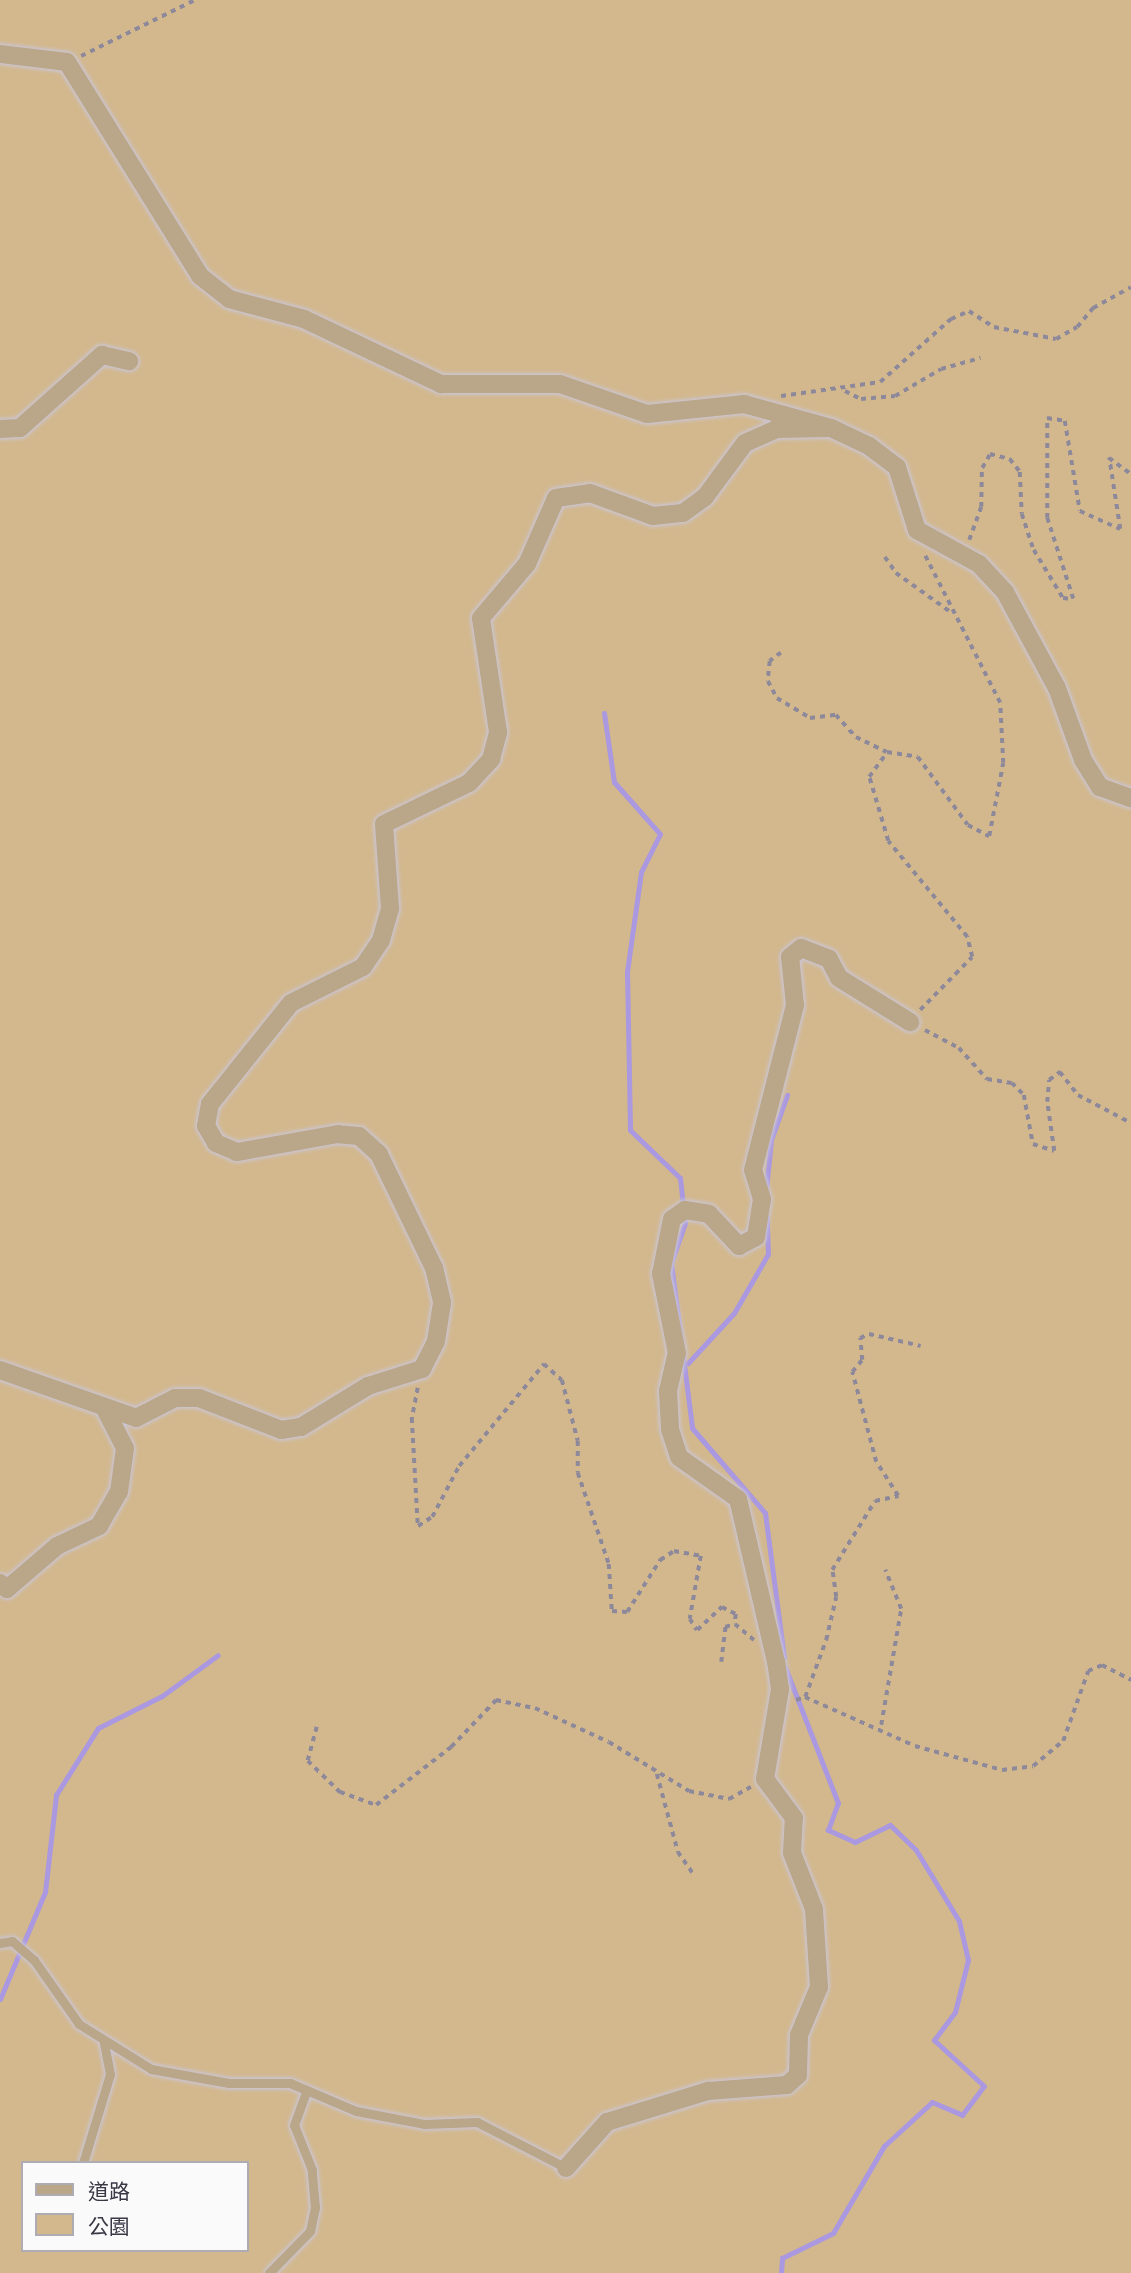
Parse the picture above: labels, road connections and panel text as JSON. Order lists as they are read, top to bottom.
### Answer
{
  "legend": ["道路", "公園"]
}
